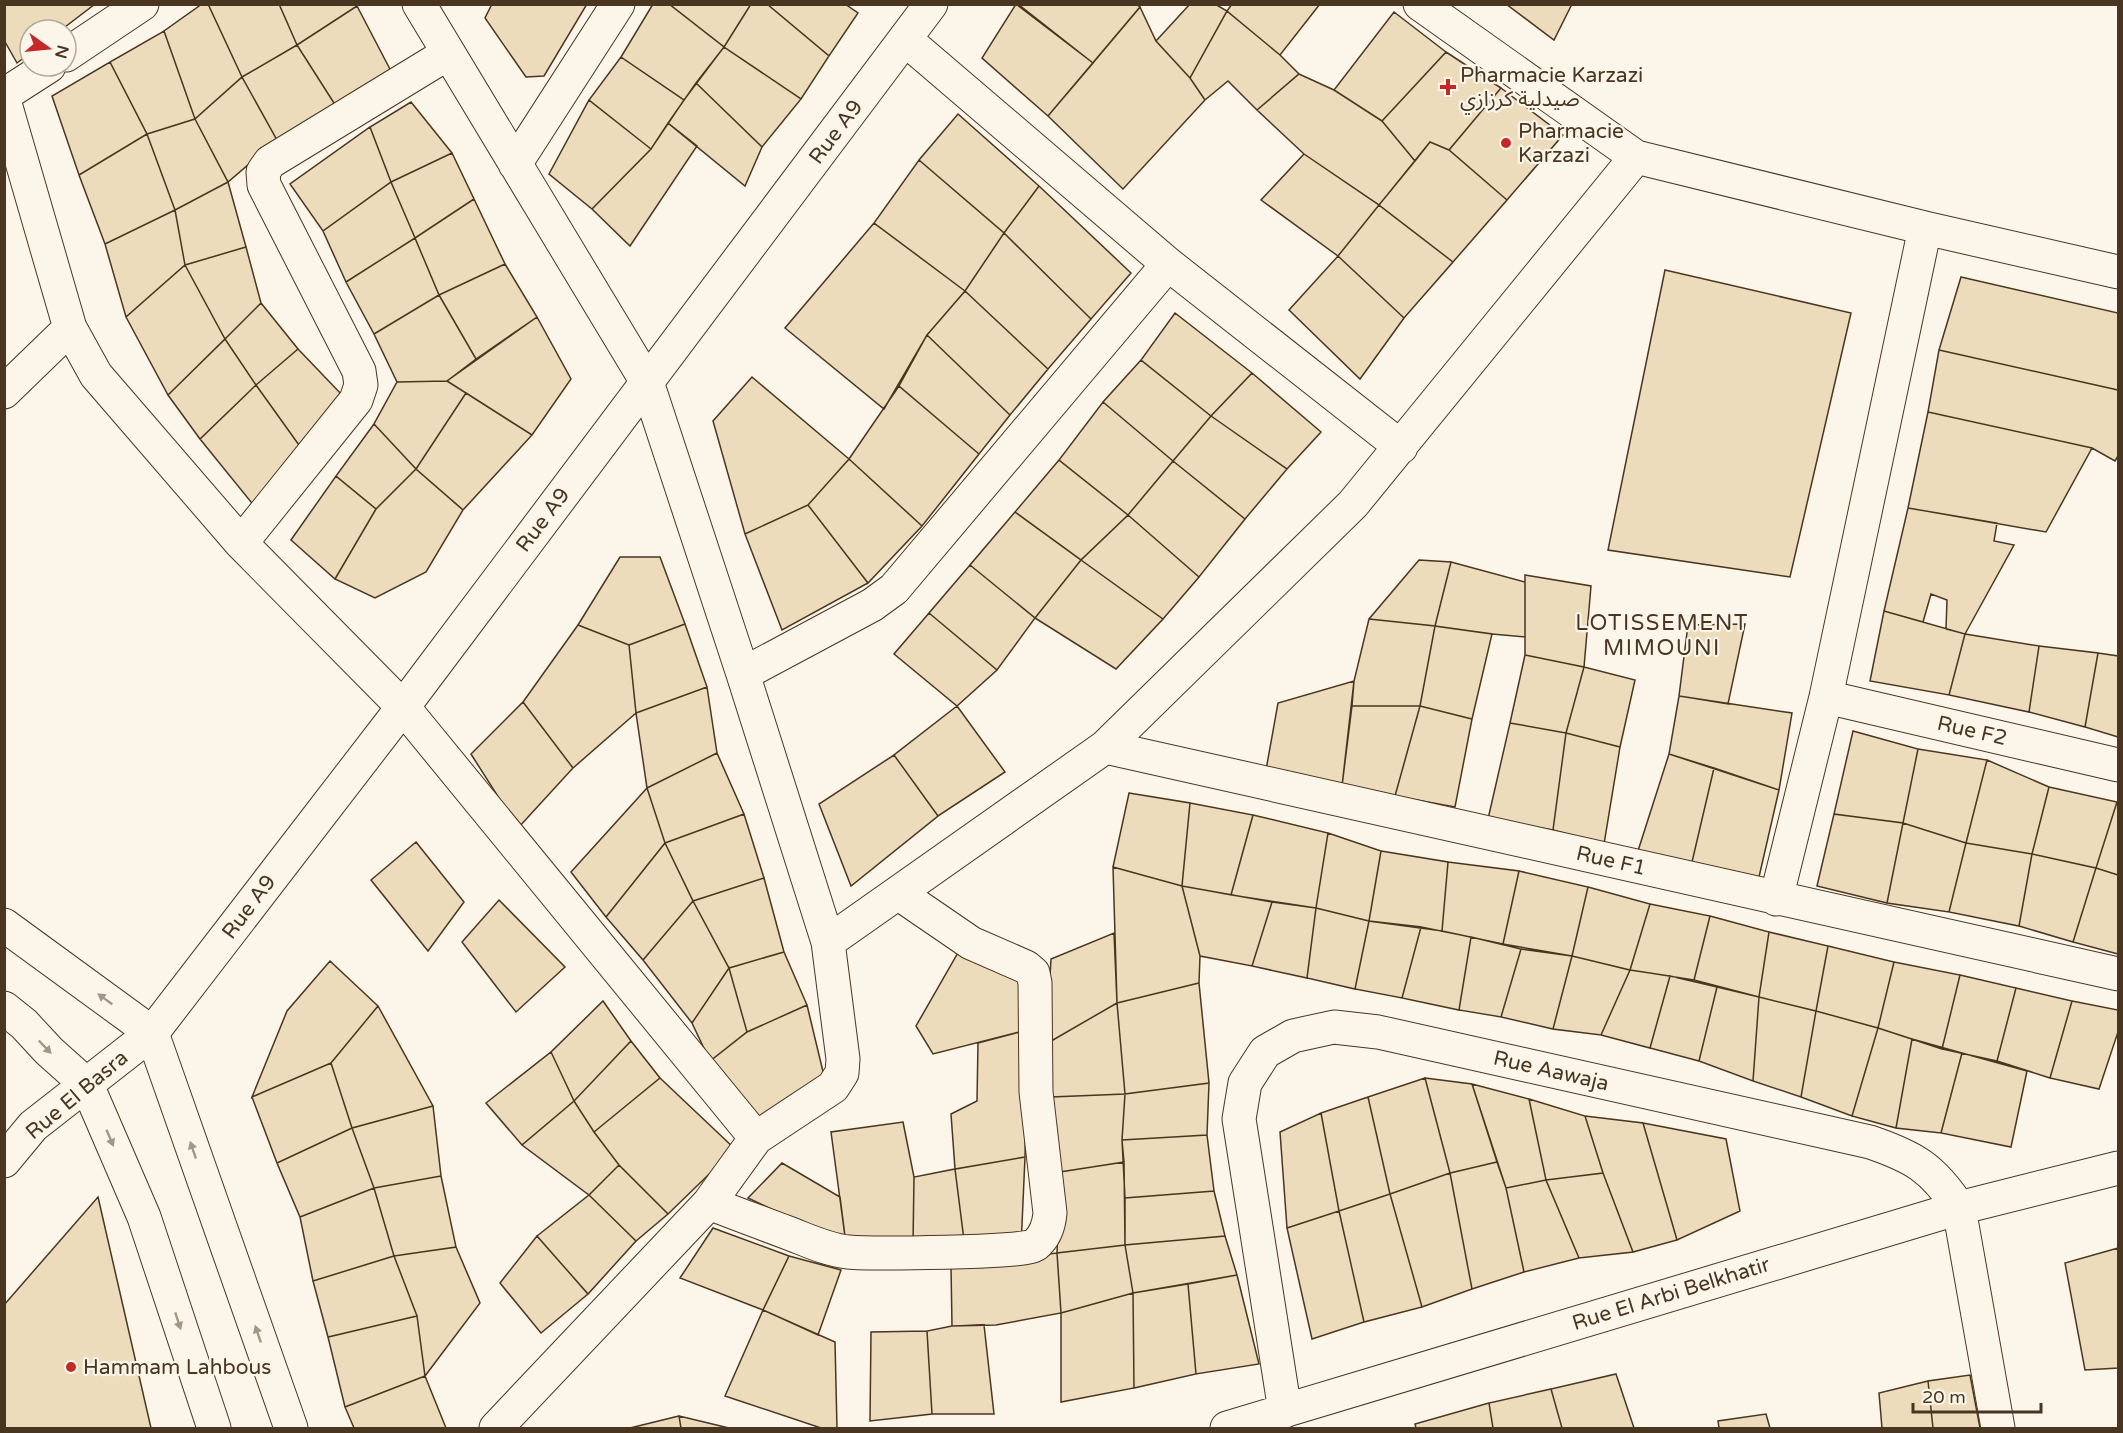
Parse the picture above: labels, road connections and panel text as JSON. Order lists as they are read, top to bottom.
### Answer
{
  "streets": {
    "street": [
      "Rue A9",
      "Rue F2",
      "Rue F1",
      "Rue Aawaja",
      "Rue El Basra",
      "Rue El Arbi Belkhatir"
    ]
  },
  "crossings": [
    ["Rue A9", "Rue El Basra"],
    ["Rue Aawaja", "Rue El Arbi Belkhatir"]
  ],
  "districts": ["LOTISSEMENT MIMOUNI"],
  "places": {
    "health": ["Pharmacie Karzazi صيدلية كرزازي"],
    "other": ["Pharmacie Karzazi", "Hammam Lahbous"]
  },
  "scale_bar": "20 m",
  "north": "right"
}
